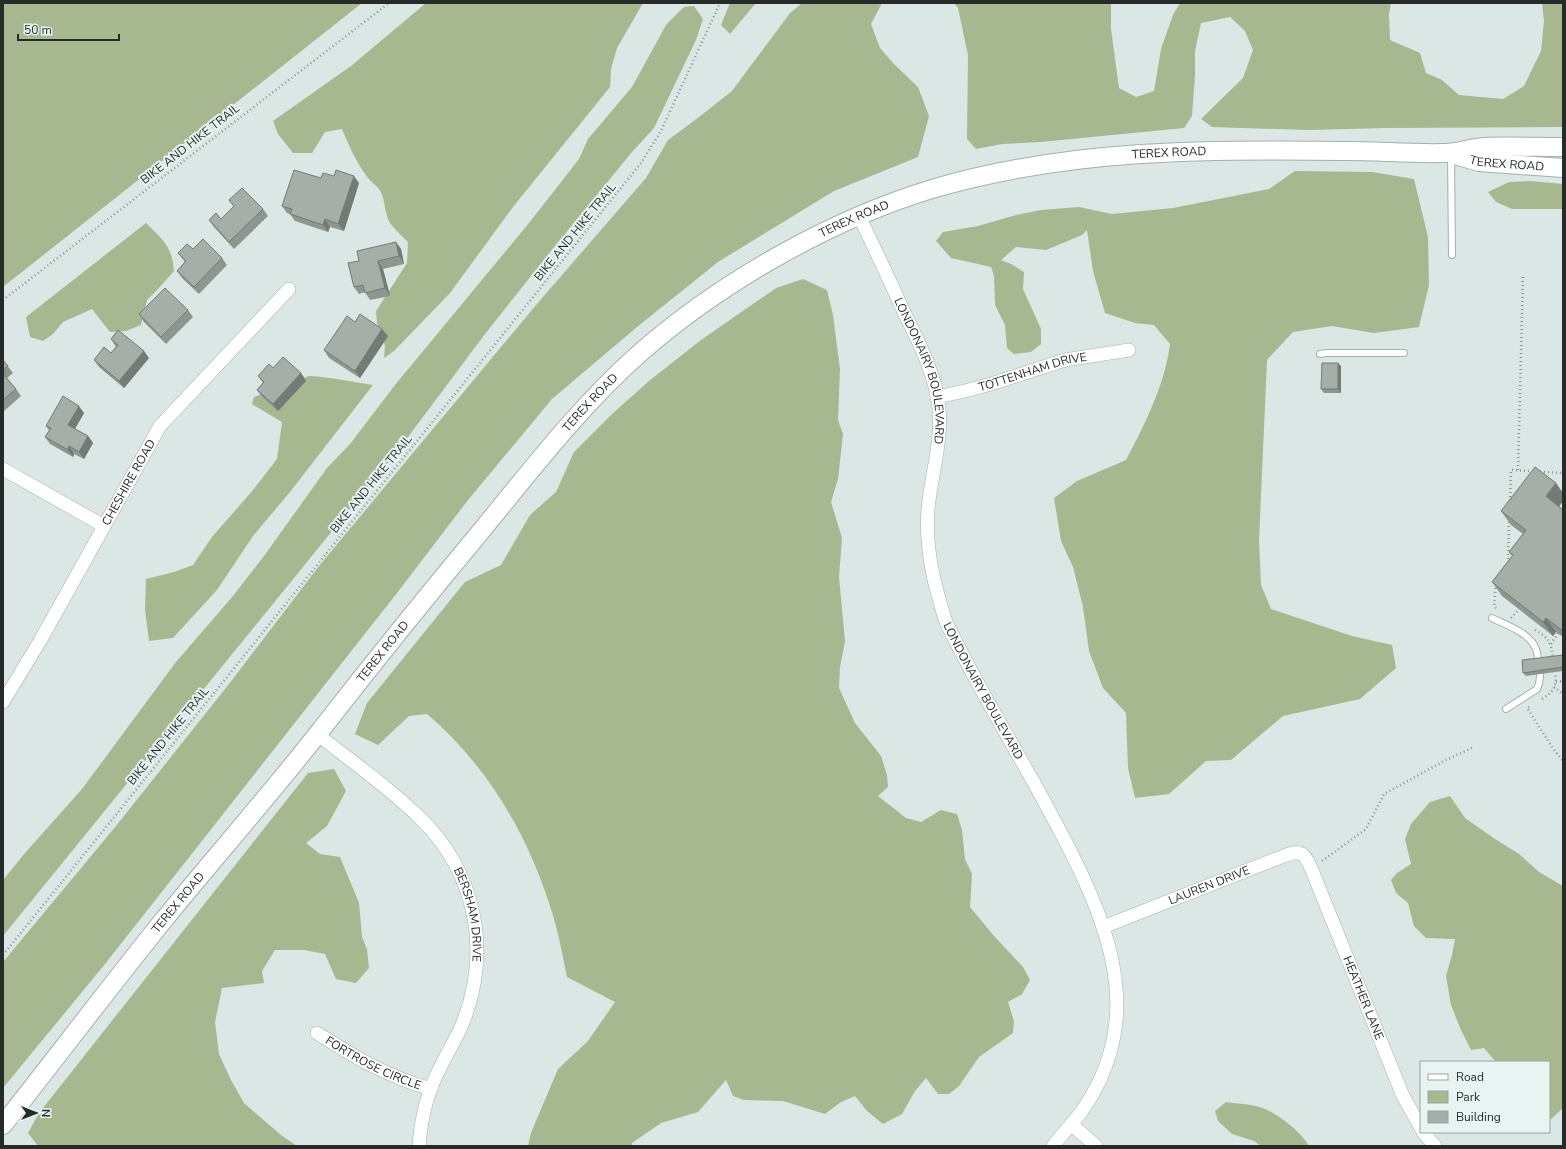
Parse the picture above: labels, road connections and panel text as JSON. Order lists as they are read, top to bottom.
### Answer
{
  "streets": {
    "main road": ["TEREX ROAD"],
    "street": [
      "LONDONAIRY BOULEVARD",
      "TOTTENHAM DRIVE",
      "CHESHIRE ROAD",
      "LAUREN DRIVE",
      "BERSHAM DRIVE",
      "HEATHER LANE",
      "FORTROSE CIRCLE"
    ],
    "path": ["BIKE AND HIKE TRAIL"]
  },
  "crossings": [
    ["TEREX ROAD", "LONDONAIRY BOULEVARD"],
    ["TEREX ROAD", "BERSHAM DRIVE"],
    ["LONDONAIRY BOULEVARD", "TOTTENHAM DRIVE"],
    ["LONDONAIRY BOULEVARD", "LAUREN DRIVE"],
    ["LAUREN DRIVE", "HEATHER LANE"],
    ["BERSHAM DRIVE", "FORTROSE CIRCLE"]
  ],
  "legend": ["Road", "Park", "Building"],
  "scale_bar": "50 m",
  "north": "right"
}
